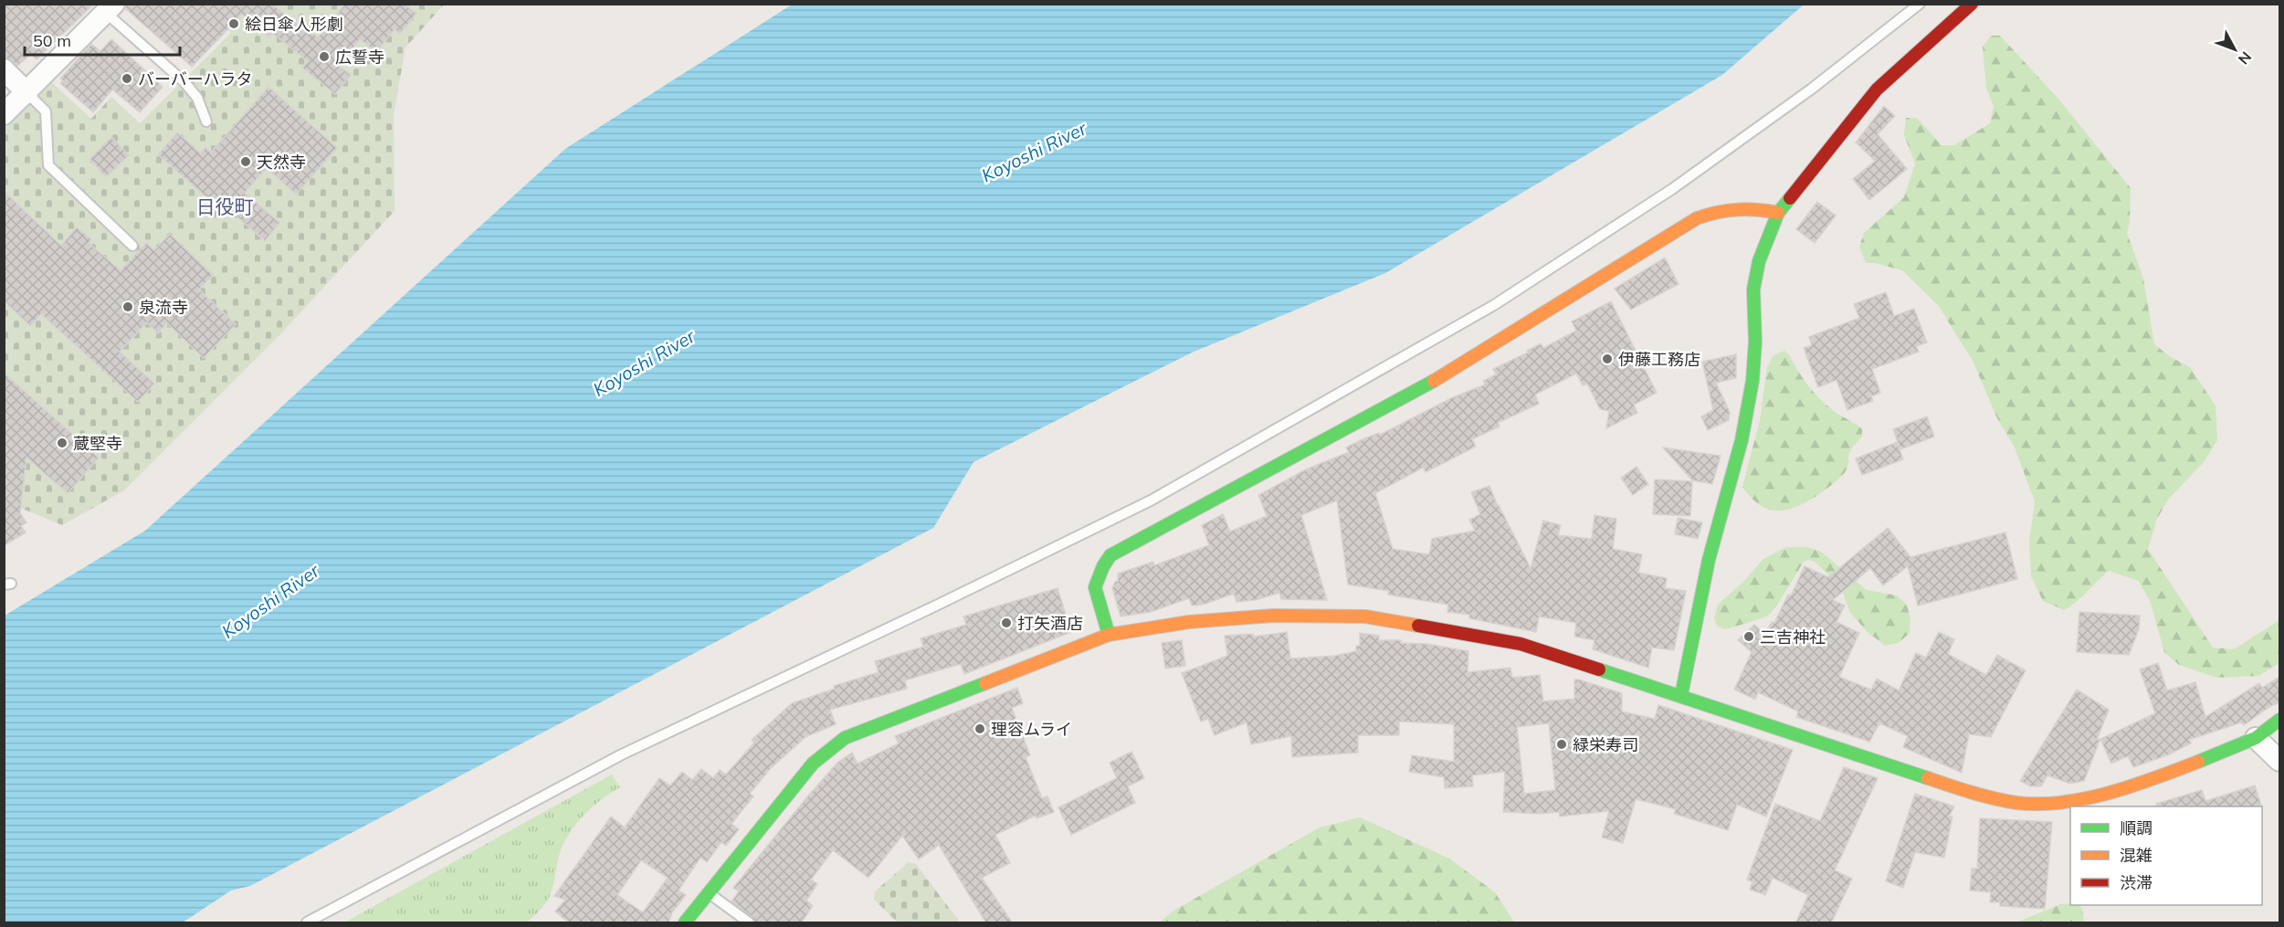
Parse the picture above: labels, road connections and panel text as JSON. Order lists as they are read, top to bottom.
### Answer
{
  "districts": ["日役町"],
  "water": ["Koyoshi River"],
  "places": [
    "絵日傘人形劇",
    "広誓寺",
    "バーバーハラタ",
    "天然寺",
    "泉流寺",
    "伊藤工務店",
    "蔵堅寺",
    "打矢酒店",
    "三吉神社",
    "理容ムライ",
    "緑栄寿司"
  ],
  "legend": ["順調", "混雑", "渋滞"],
  "scale_bar": "50 m",
  "north": "bottom right"
}
